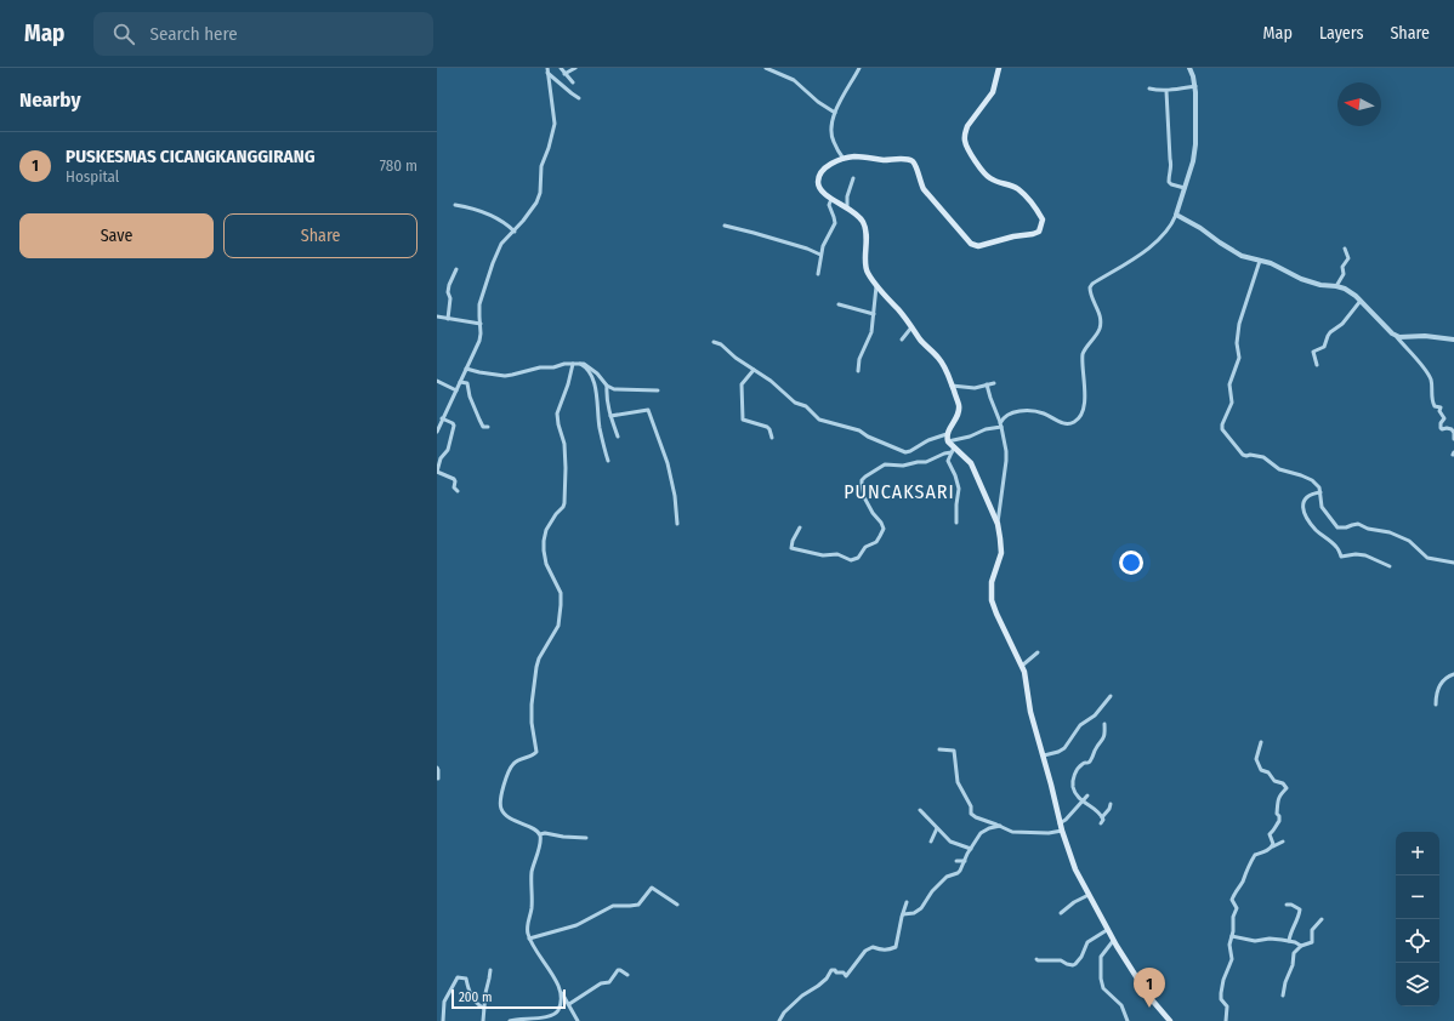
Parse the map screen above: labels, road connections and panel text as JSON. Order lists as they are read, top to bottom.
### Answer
{
  "districts": ["PUNCAKSARI"],
  "scale_bar": "200 m",
  "north": "left",
  "page": {
    "header": "Map",
    "search": "Search here",
    "nav": ["Map", "Layers", "Share"],
    "heading": "Nearby",
    "list": [
      {
        "mark": "1",
        "name": "PUSKESMAS CICANGKANGGIRANG",
        "note": "Hospital",
        "value": "780 m"
      }
    ],
    "buttons": ["Save", "Share"],
    "map_buttons": ["+", "−"],
    "pins": "1",
    "scale": "200 m"
  }
}
